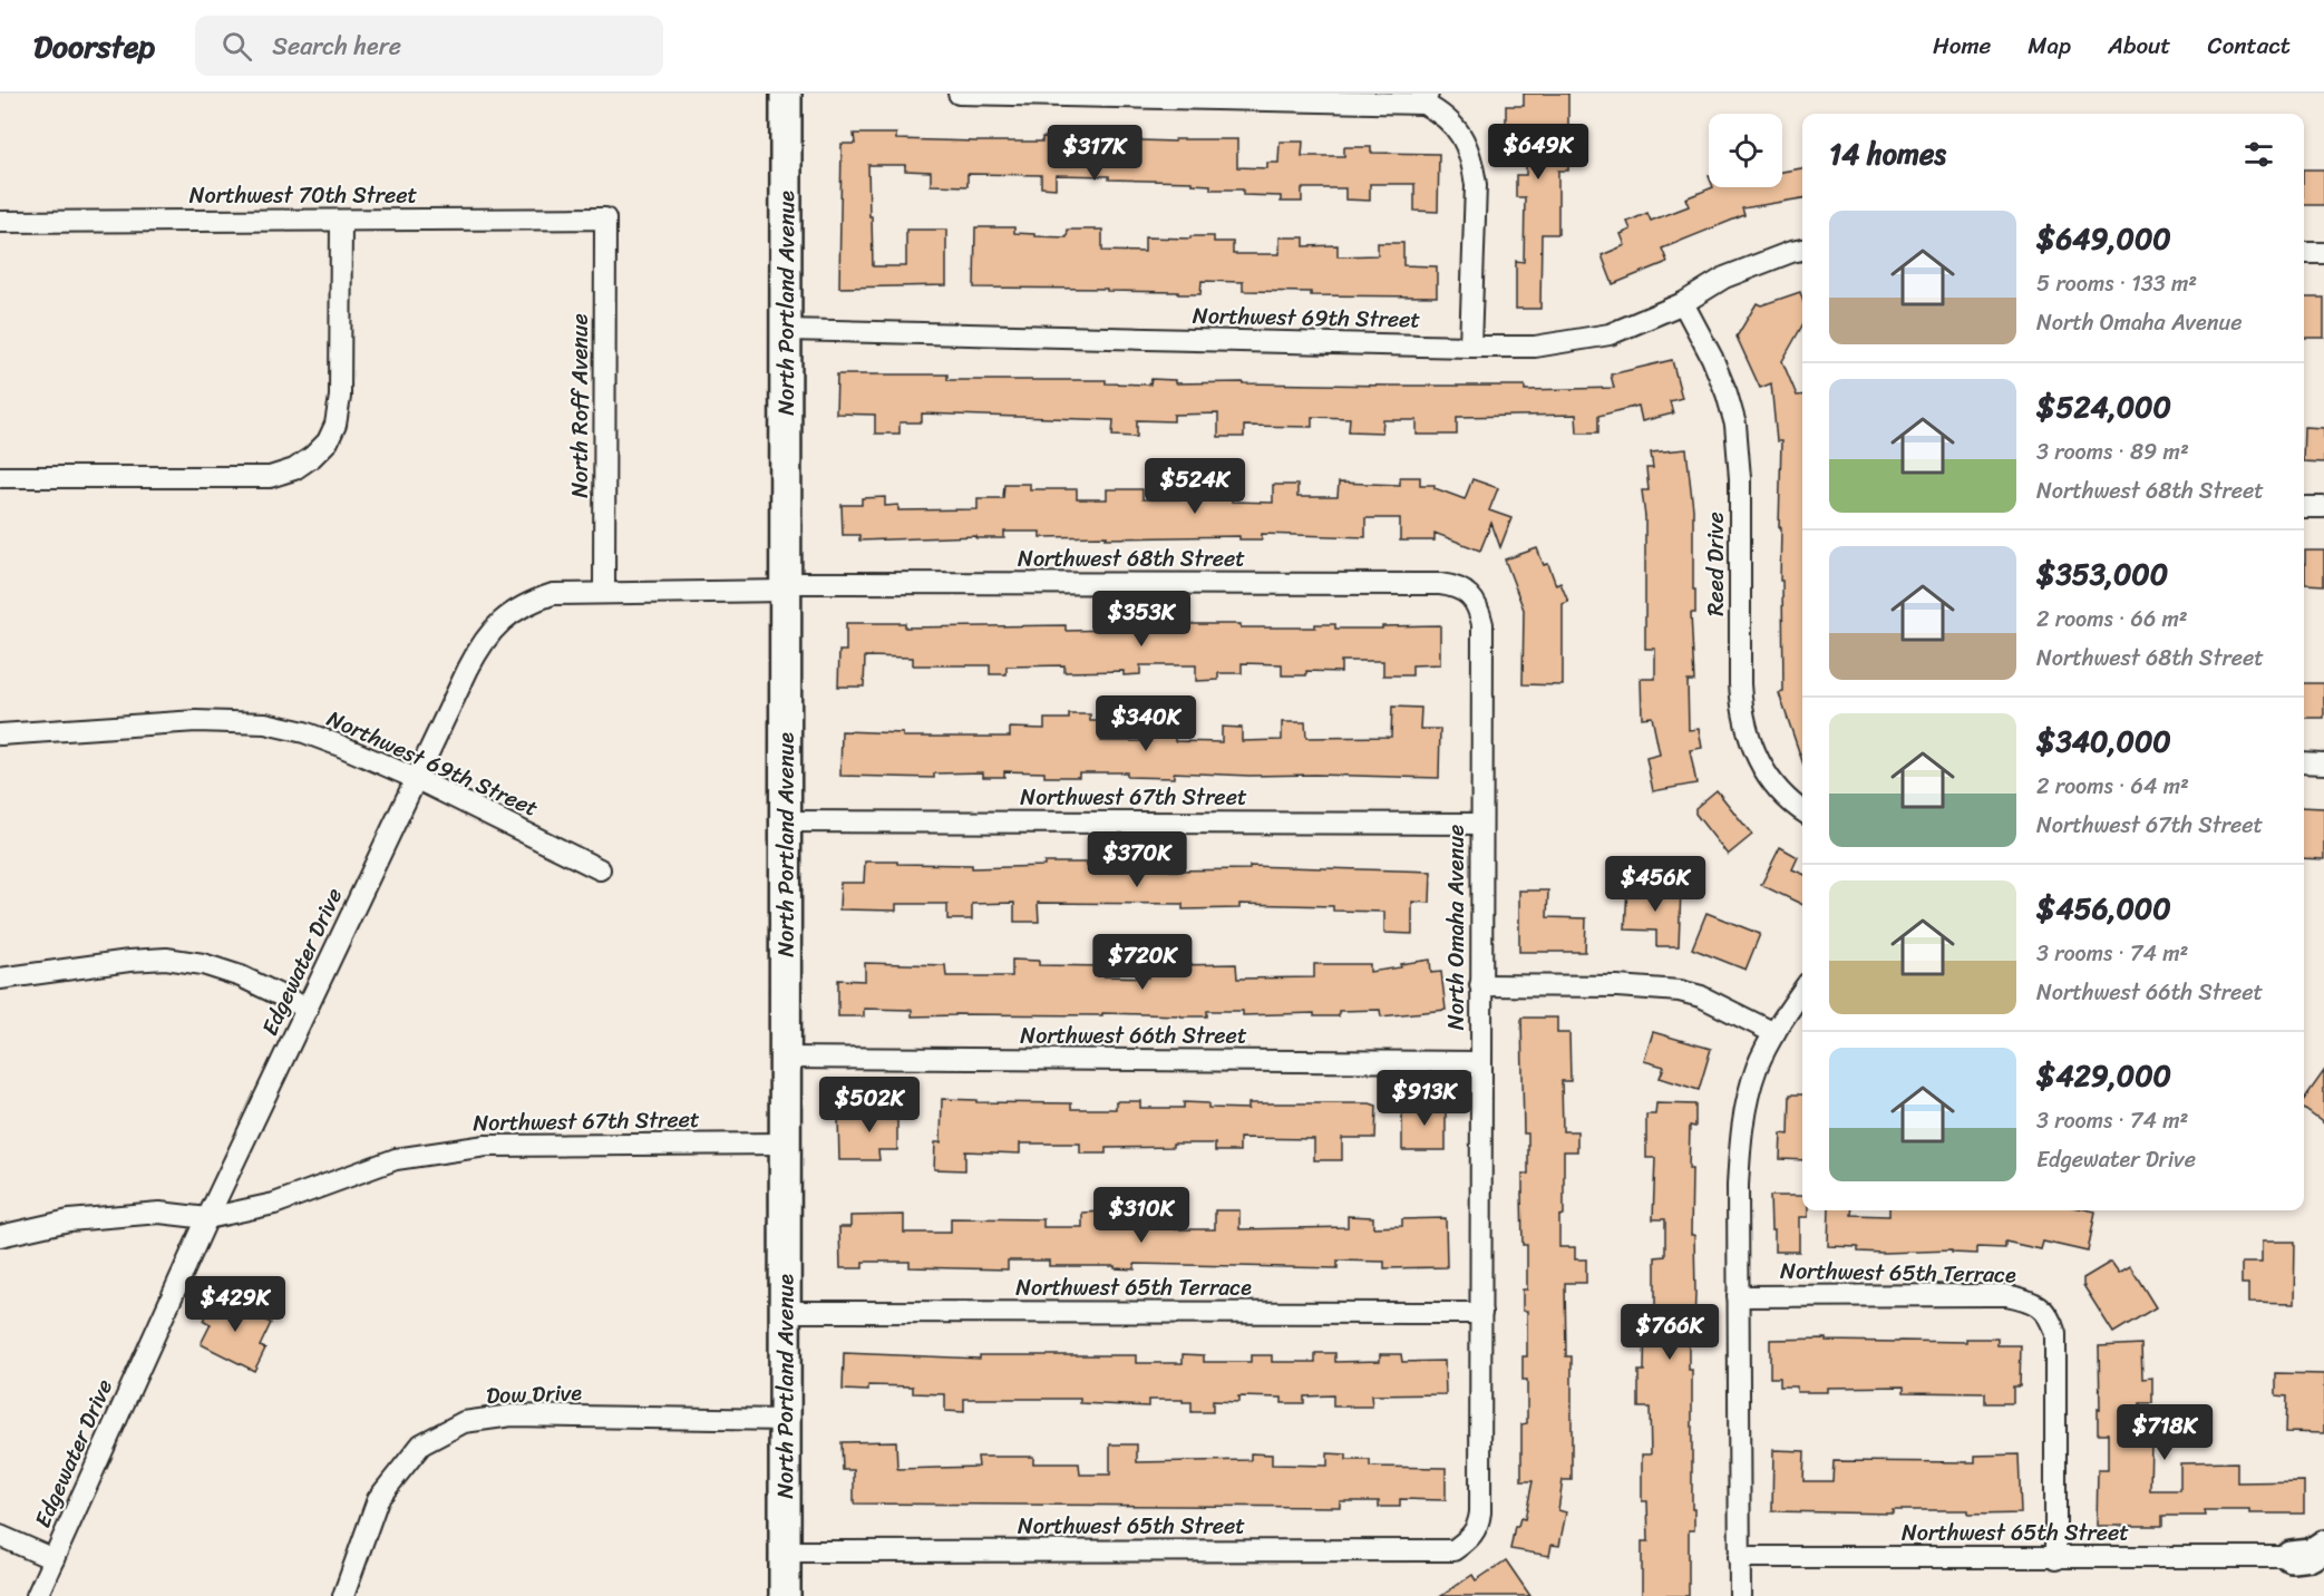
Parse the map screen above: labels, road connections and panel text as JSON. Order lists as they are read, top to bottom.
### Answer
{
  "streets": {
    "street": [
      "Northwest 70th Street",
      "North Portland Avenue",
      "Northwest 69th Street",
      "North Roff Avenue",
      "Northwest 68th Street",
      "Reed Drive",
      "Northwest 67th Street",
      "North Omaha Avenue",
      "Edgewater Drive",
      "Northwest 66th Street",
      "Northwest 65th Terrace",
      "Dow Drive",
      "Northwest 65th Street"
    ]
  },
  "crossings": [
    ["Northwest 70th Street", "North Roff Avenue"],
    ["North Portland Avenue", "Northwest 69th Street"],
    ["North Portland Avenue", "Northwest 68th Street"],
    ["North Portland Avenue", "Northwest 67th Street"],
    ["North Portland Avenue", "Edgewater Drive"],
    ["North Portland Avenue", "Northwest 66th Street"],
    ["North Portland Avenue", "Northwest 65th Terrace"],
    ["North Portland Avenue", "Dow Drive"],
    ["North Portland Avenue", "Northwest 65th Street"],
    ["Northwest 69th Street", "Reed Drive"],
    ["Northwest 69th Street", "Edgewater Drive"],
    ["North Roff Avenue", "Edgewater Drive"],
    ["Northwest 68th Street", "North Omaha Avenue"],
    ["Northwest 68th Street", "Edgewater Drive"],
    ["Northwest 67th Street", "North Omaha Avenue"],
    ["Northwest 67th Street", "Edgewater Drive"],
    ["North Omaha Avenue", "Northwest 66th Street"],
    ["North Omaha Avenue", "Northwest 65th Terrace"],
    ["North Omaha Avenue", "Northwest 65th Street"],
    ["Northwest 65th Terrace", "Northwest 65th Street"]
  ],
  "page": {
    "header": "Doorstep",
    "search": "Search here",
    "nav": [
      "Home",
      "Map",
      "About",
      "Contact"
    ],
    "heading": "14 homes",
    "price": [
      "$649K",
      "$317K",
      "$524K",
      "$353K",
      "$340K",
      "$370K",
      "$456K",
      "$720K",
      "$913K",
      "$502K",
      "$310K",
      "$429K",
      "$766K",
      "$718K"
    ],
    "list": [
      {
        "name": "$649,000",
        "note": "5 rooms · 133 m² · North Omaha Avenue"
      },
      {
        "name": "$524,000",
        "note": "3 rooms · 89 m² · Northwest 68th Street"
      },
      {
        "name": "$353,000",
        "note": "2 rooms · 66 m² · Northwest 68th Street"
      },
      {
        "name": "$340,000",
        "note": "2 rooms · 64 m² · Northwest 67th Street"
      },
      {
        "name": "$456,000",
        "note": "3 rooms · 74 m² · Northwest 66th Street"
      },
      {
        "name": "$429,000",
        "note": "3 rooms · 74 m² · Edgewater Drive"
      }
    ]
  }
}
